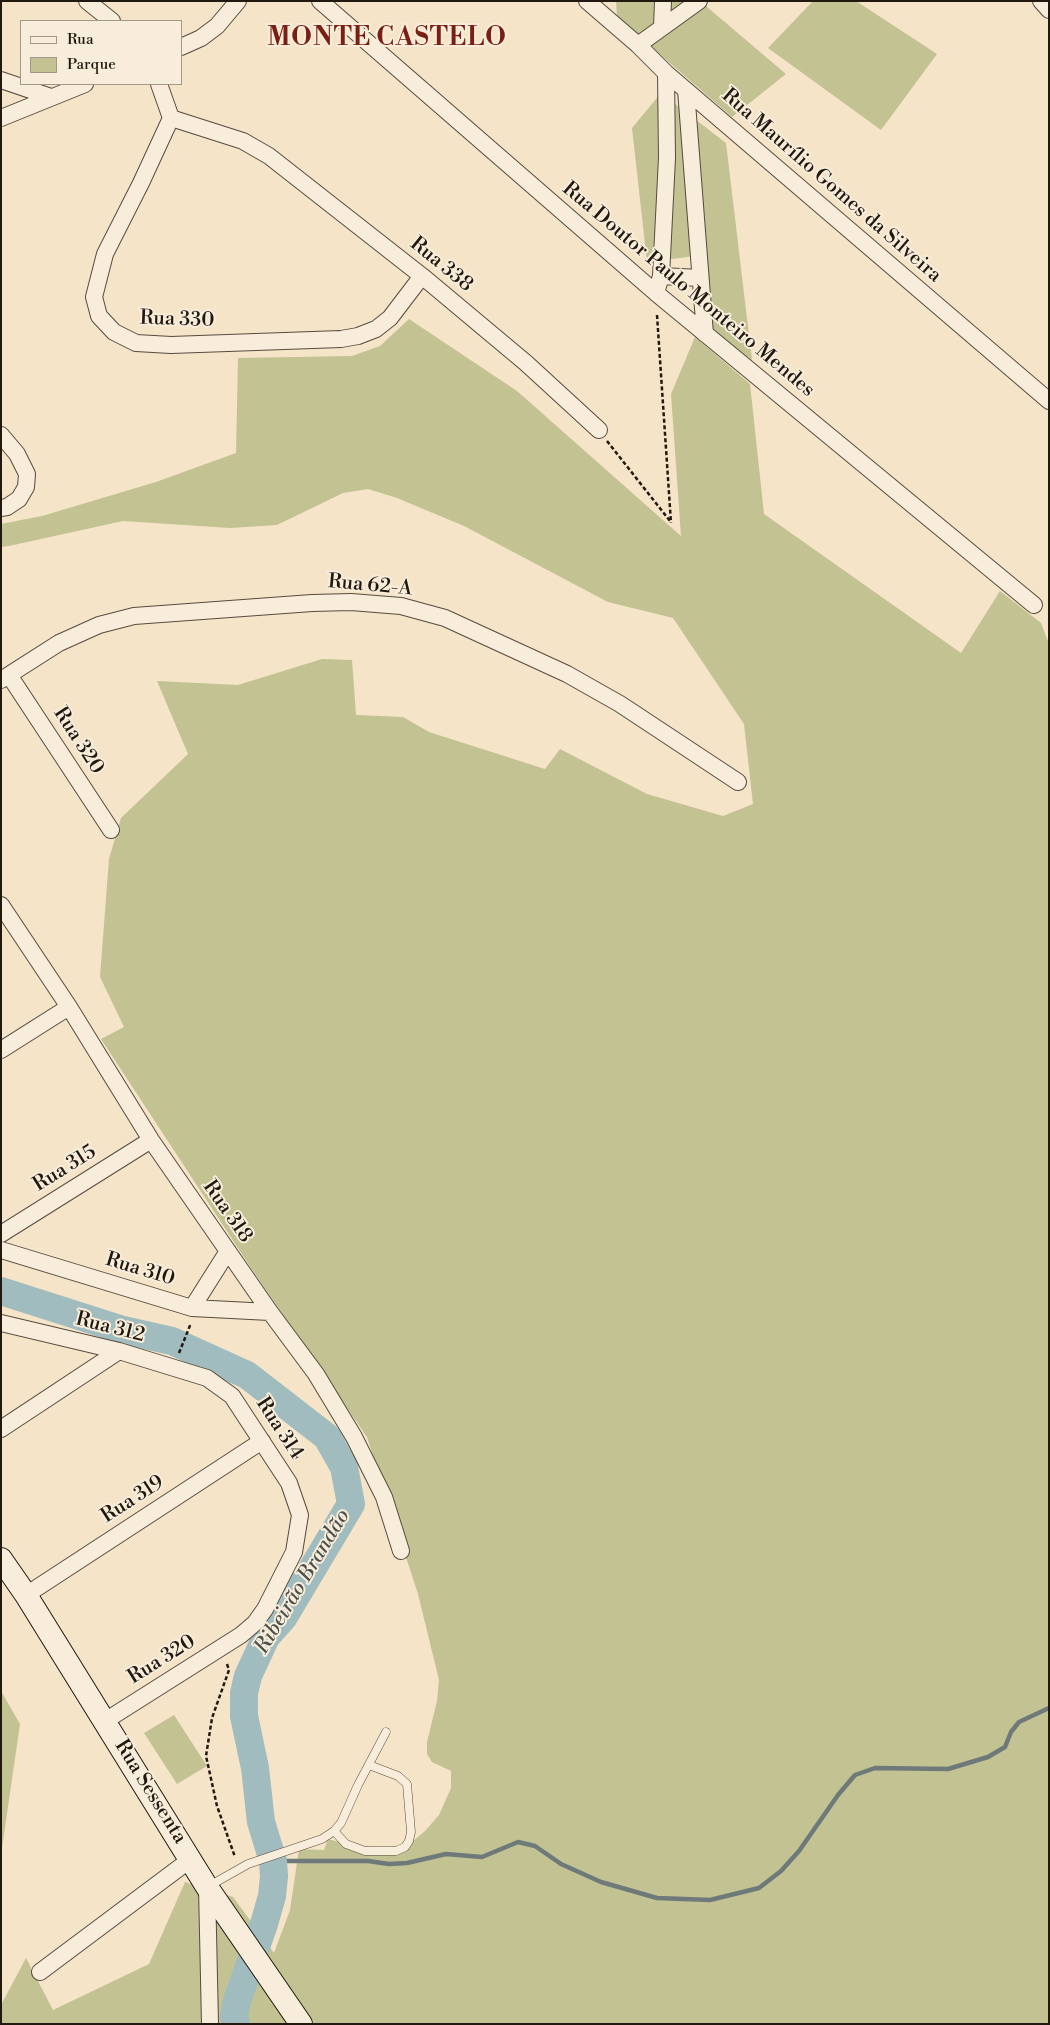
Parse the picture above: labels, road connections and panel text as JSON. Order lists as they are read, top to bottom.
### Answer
{
  "streets": {
    "street": [
      "Rua Maurílio Gomes da Silveira",
      "Rua 338",
      "Rua Doutor Paulo Monteiro Mendes",
      "Rua 330",
      "Rua 62-A",
      "Rua 320",
      "Rua 315",
      "Rua 318",
      "Rua 310",
      "Rua 312",
      "Rua 314",
      "Rua 319",
      "Rua Sessenta"
    ]
  },
  "crossings": [
    ["Rua 338", "Rua 330"],
    ["Rua 62-A", "Rua 320"],
    ["Rua 320", "Rua 314"],
    ["Rua 320", "Rua Sessenta"],
    ["Rua 315", "Rua 318"],
    ["Rua 318", "Rua 310"],
    ["Rua 312", "Rua 314"],
    ["Rua 314", "Rua 319"],
    ["Rua 319", "Rua Sessenta"]
  ],
  "districts": ["MONTE CASTELO"],
  "water": ["Ribeirão Brandão"],
  "legend": ["Rua", "Parque"]
}
